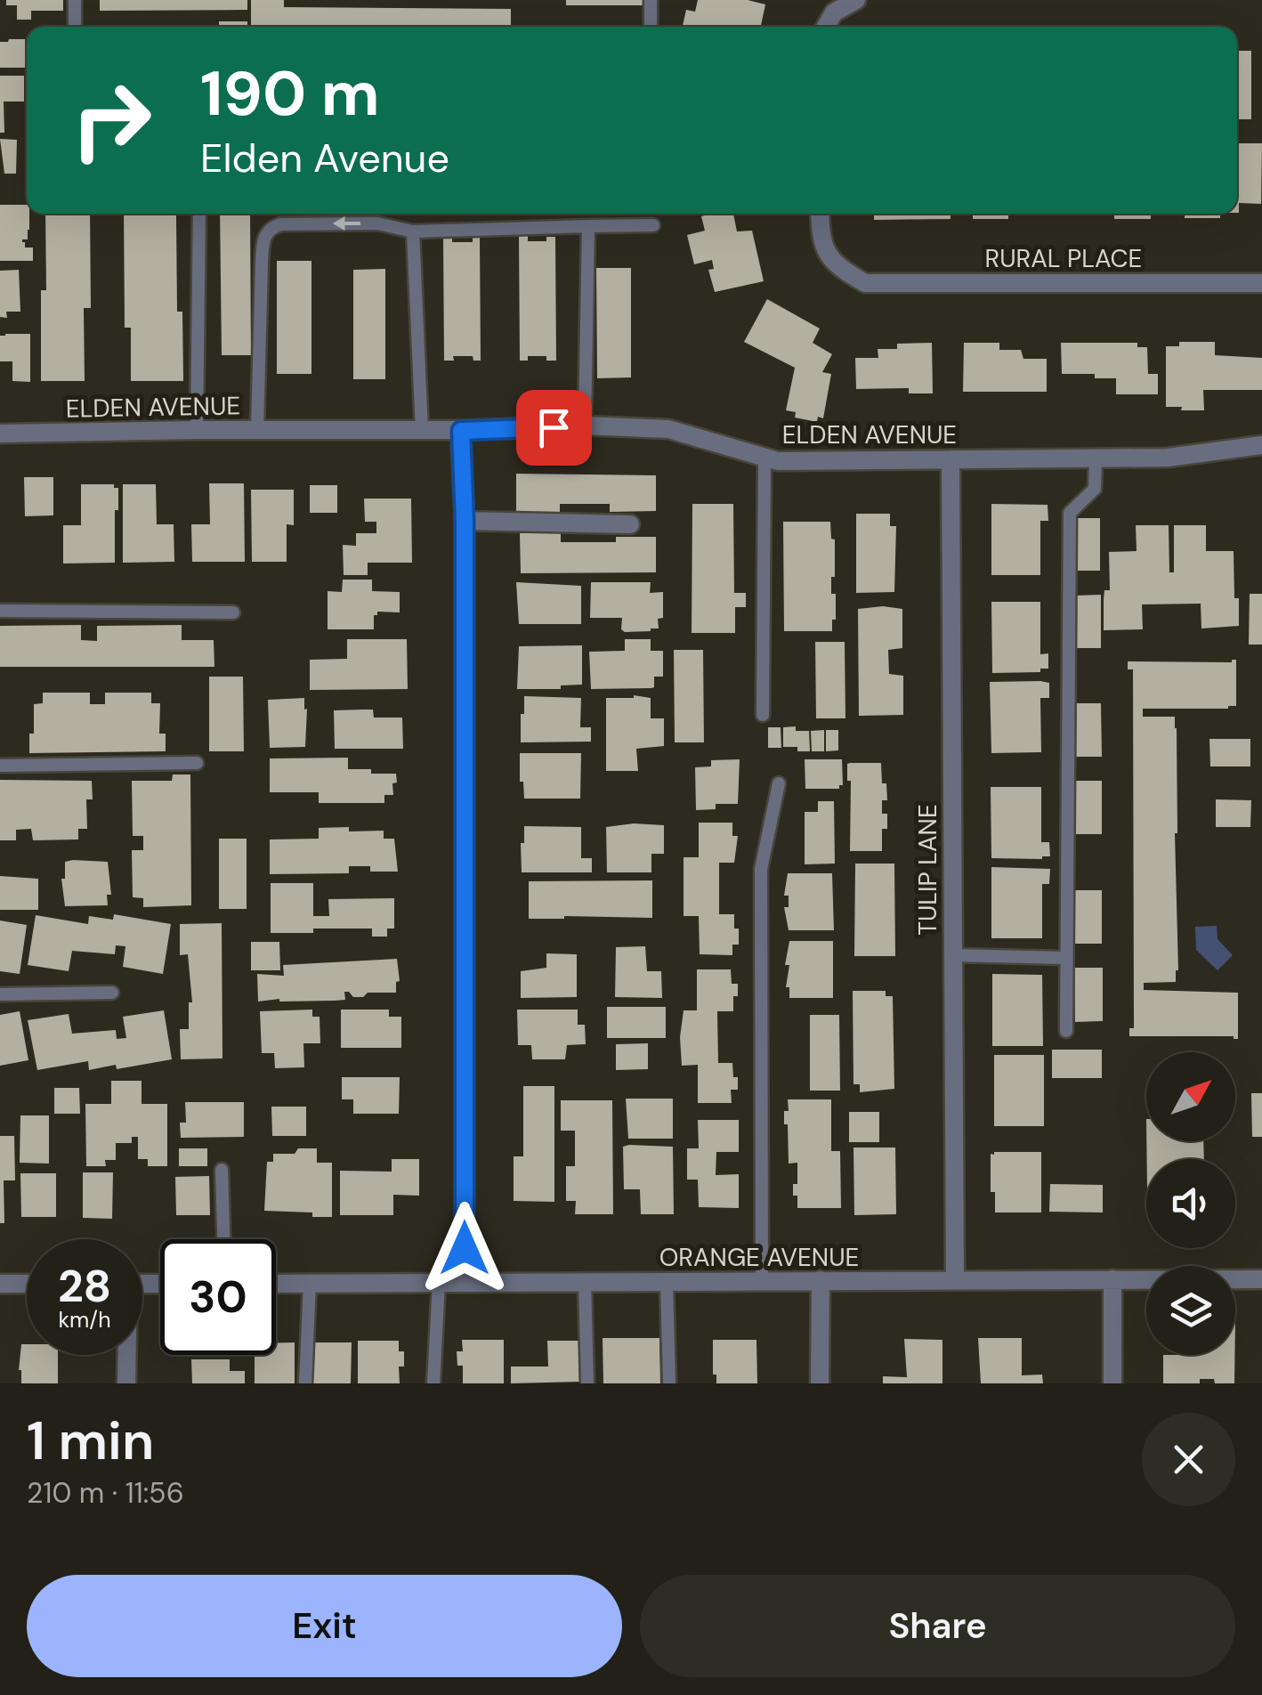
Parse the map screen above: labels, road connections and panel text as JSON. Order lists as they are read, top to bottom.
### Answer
{
  "streets": {
    "street": [
      "RURAL PLACE",
      "ELDEN AVENUE",
      "TULIP LANE",
      "ORANGE AVENUE"
    ]
  },
  "crossings": [
    ["ELDEN AVENUE", "TULIP LANE"],
    ["TULIP LANE", "ORANGE AVENUE"]
  ],
  "north": "top right",
  "page": {
    "turn": ["190 m", "Elden Avenue"],
    "speed": "28 km/h",
    "limit": "30",
    "heading": ["1 min", "210 m · 11:56"],
    "buttons": ["Exit", "Share"]
  }
}
